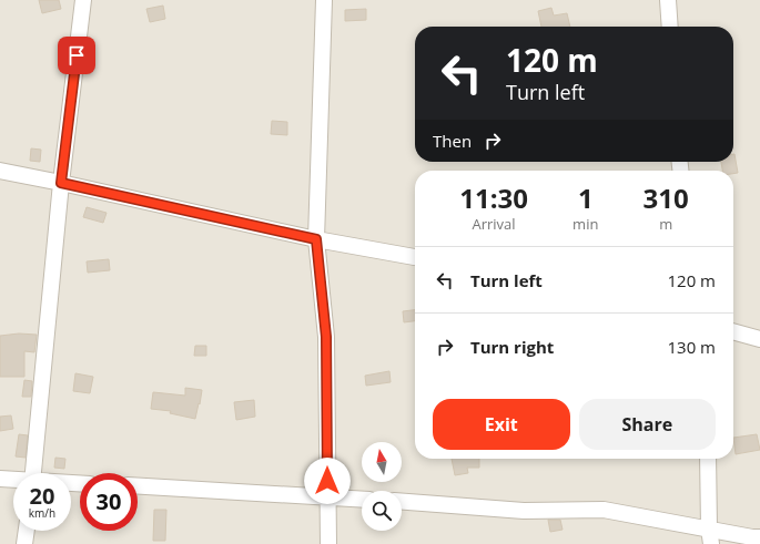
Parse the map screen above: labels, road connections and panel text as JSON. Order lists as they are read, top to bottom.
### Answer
{
  "north": "top",
  "page": {
    "turn": ["120 m", "Turn left"],
    "then": "Then",
    "eta": [
      "11:30",
      "Arrival",
      "1",
      "min",
      "310",
      "m"
    ],
    "list": [
      {
        "name": "Turn left",
        "value": "120 m"
      },
      {
        "name": "Turn right",
        "value": "130 m"
      }
    ],
    "buttons": ["Exit", "Share"],
    "speed": "20 km/h",
    "limit": "30"
  }
}
